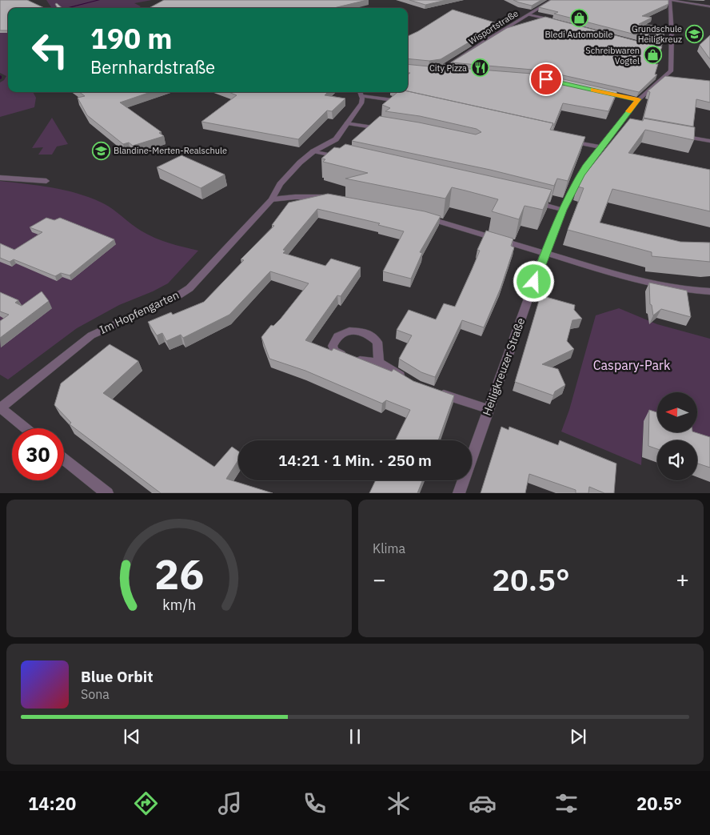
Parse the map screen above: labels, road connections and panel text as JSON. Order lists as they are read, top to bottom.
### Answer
{
  "streets": {
    "street": ["Wisportstraße", "Im Hopfengarten", "Heiligkreuzer Straße"]
  },
  "parks": ["Caspary-Park"],
  "places": {
    "shop": ["Bledi Automobile", "Schreibwaren Vogtel"],
    "school or university": ["Grundschule Heiligkreuz", "Blandine-Merten-Realschule"],
    "restaurant": ["City Pizza"]
  },
  "north": "left",
  "page": {
    "turn": ["190 m", "Bernhardstraße"],
    "limit": "30",
    "trip": "14:21 · 1 Min. · 250 m",
    "tile": "Klima",
    "heat": ["−", "20.5°", "+"],
    "song": ["Blue Orbit", "Sona"],
    "tabs": ["14:20", "20.5°"],
    "gauge": ["26", "km/h"]
  }
}
